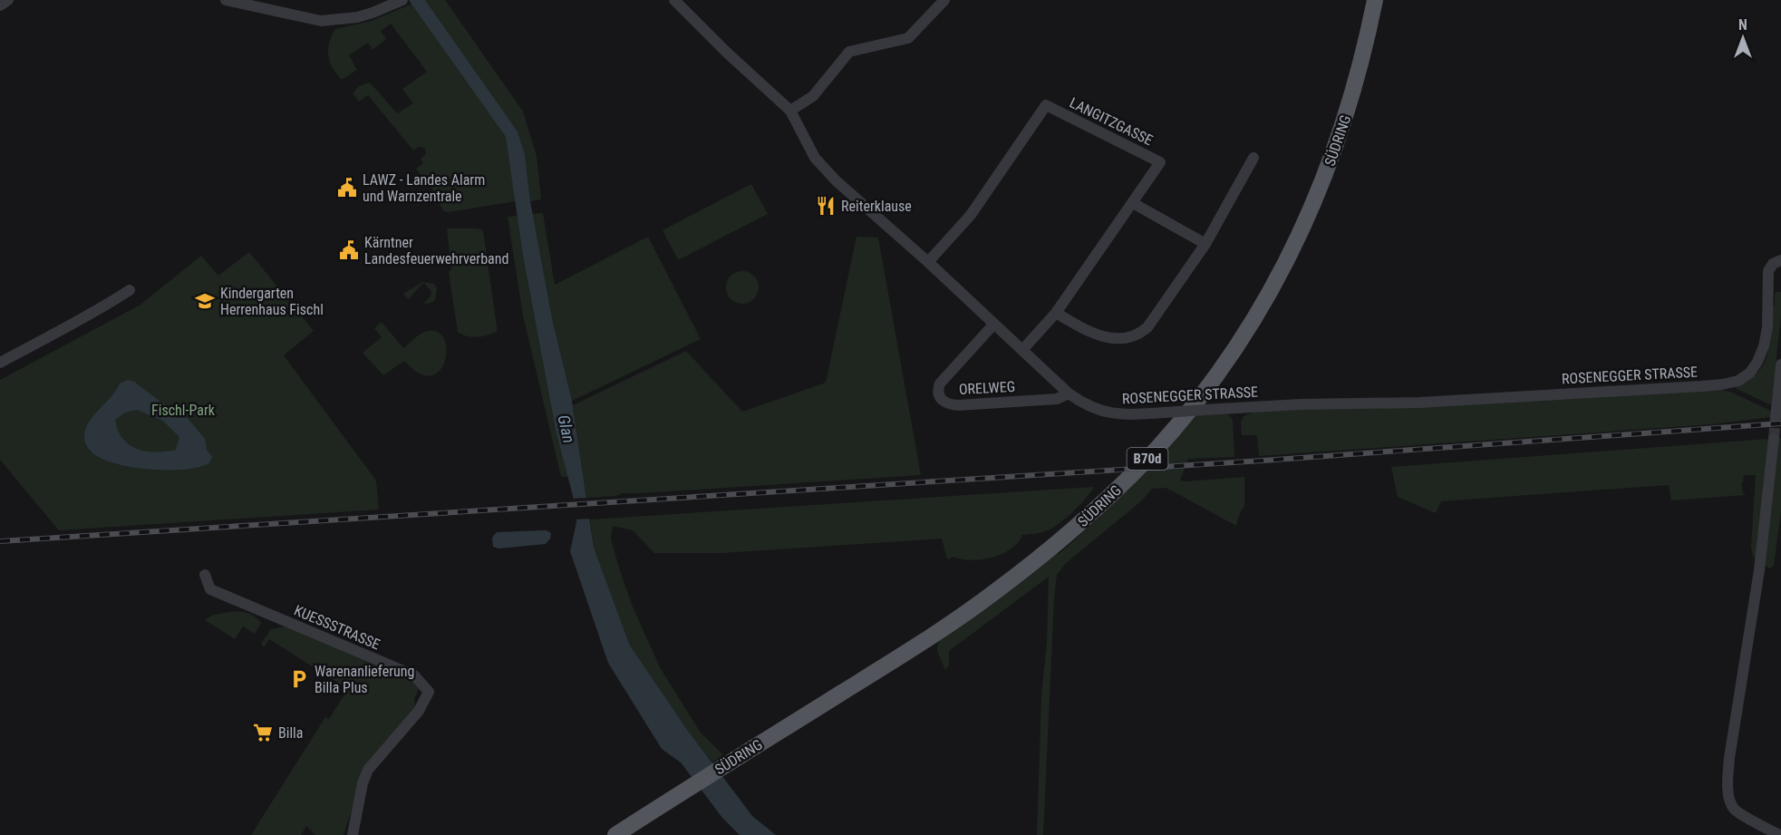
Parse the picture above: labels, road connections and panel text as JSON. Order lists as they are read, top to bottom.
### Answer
{
  "streets": {
    "main road": ["SÜDRING", "B70d"],
    "street": [
      "LANGITZGASSE",
      "ROSENEGGER STRASSE",
      "ORELWEG",
      "KUESSSTRASSE"
    ]
  },
  "crossings": [
    ["LANGITZGASSE", "ROSENEGGER STRASSE"],
    ["ROSENEGGER STRASSE", "ORELWEG"]
  ],
  "water": ["Glan"],
  "parks": ["Fischl-Park"],
  "places": {
    "public building": ["LAWZ - Landes Alarm und Warnzentrale", "Kärntner Landesfeuerwehrverband"],
    "restaurant": ["Reiterklause"],
    "school or university": ["Kindergarten Herrenhaus Fischl"],
    "parking": ["Warenanlieferung Billa Plus"],
    "supermarket": ["Billa"]
  },
  "north": "top"
}
